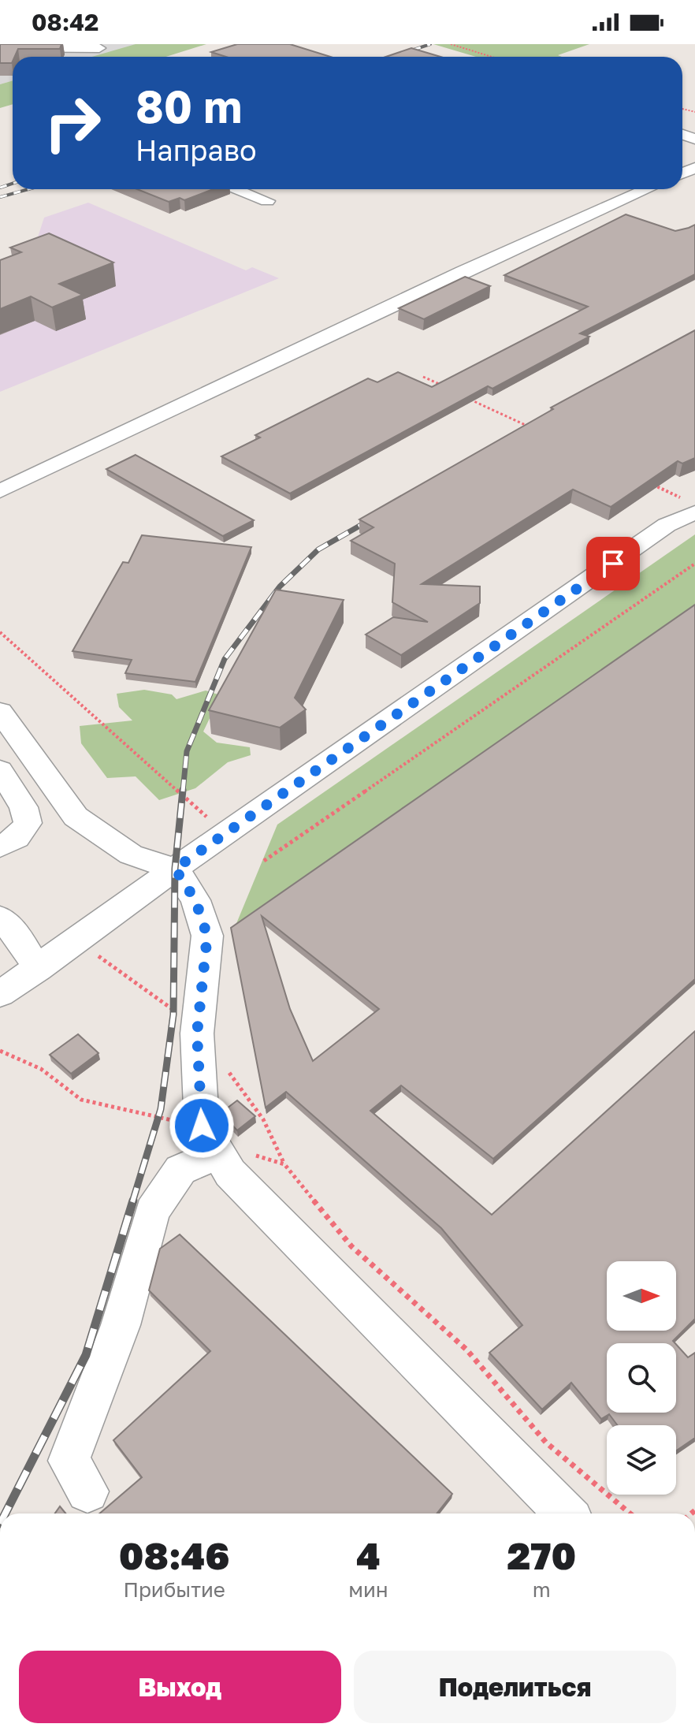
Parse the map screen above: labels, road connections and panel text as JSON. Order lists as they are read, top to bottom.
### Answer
{
  "north": "right",
  "page": {
    "status": "08:42",
    "turn": ["80 m", "Направо"],
    "eta": [
      "08:46",
      "Прибытие",
      "4",
      "мин",
      "270",
      "m"
    ],
    "buttons": ["Выход", "Поделиться"]
  }
}
